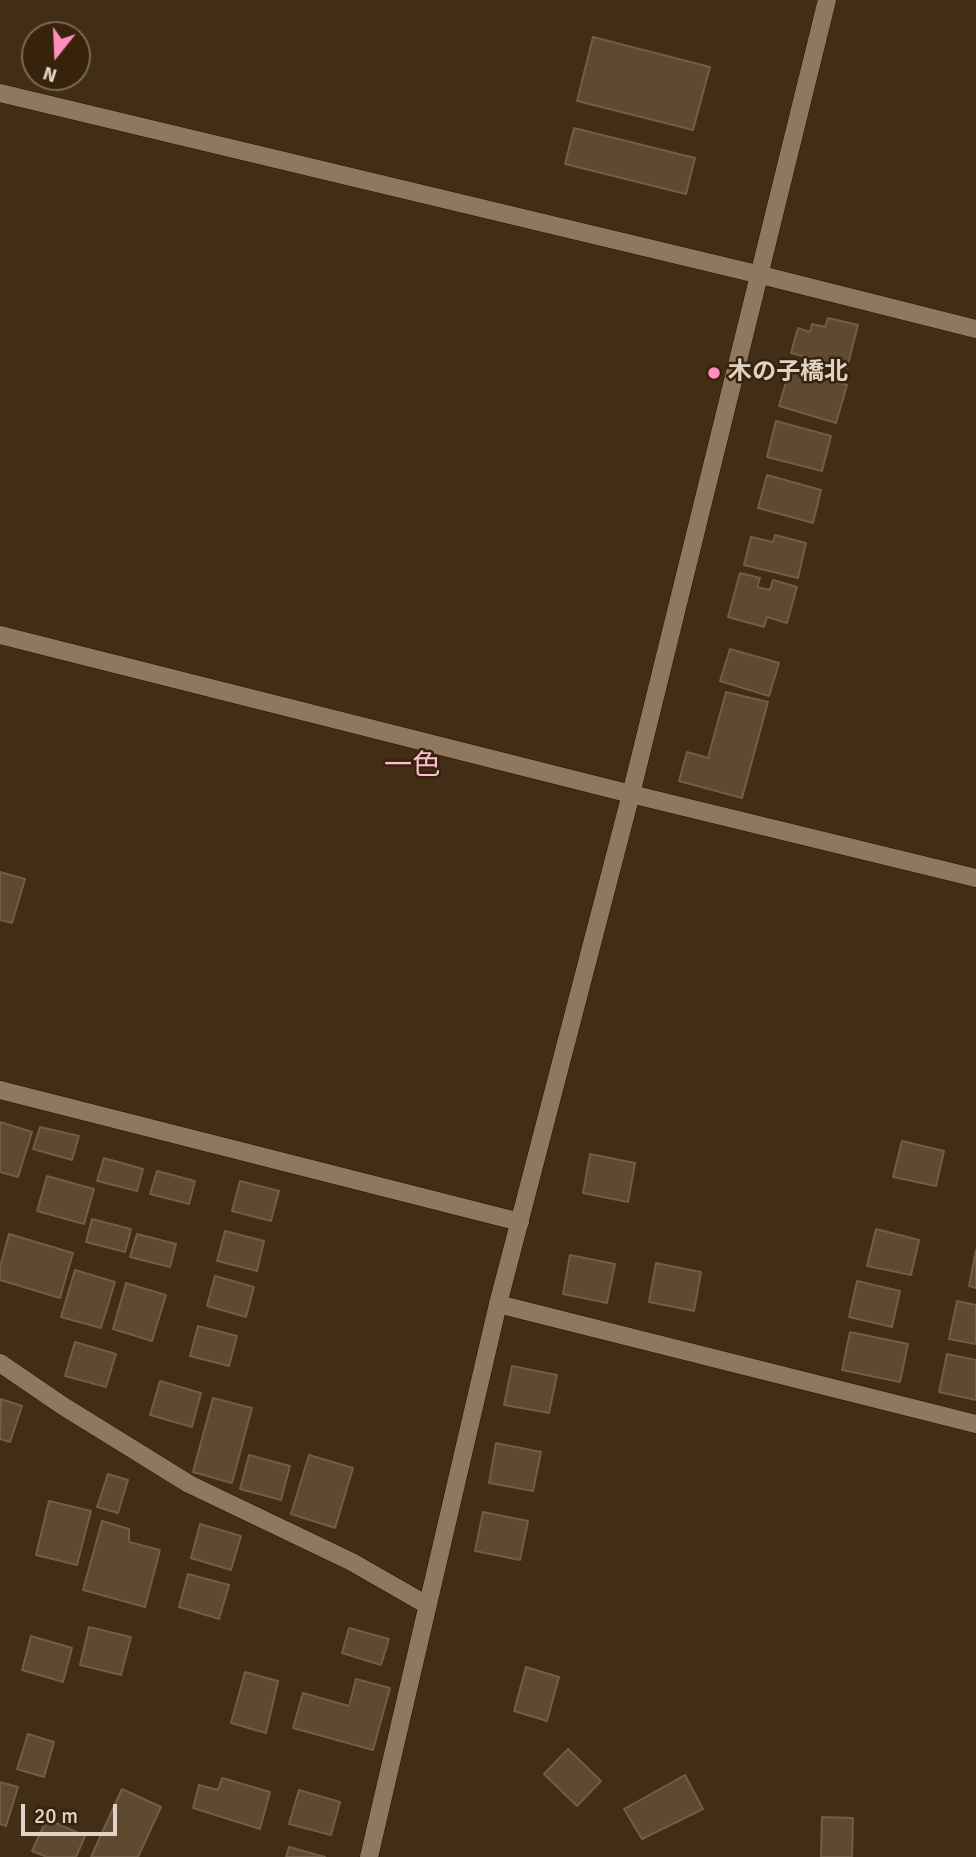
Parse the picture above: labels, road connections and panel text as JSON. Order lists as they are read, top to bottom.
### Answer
{
  "districts": ["一色"],
  "places": ["木の子橋北"],
  "scale_bar": "20 m",
  "north": "bottom"
}
